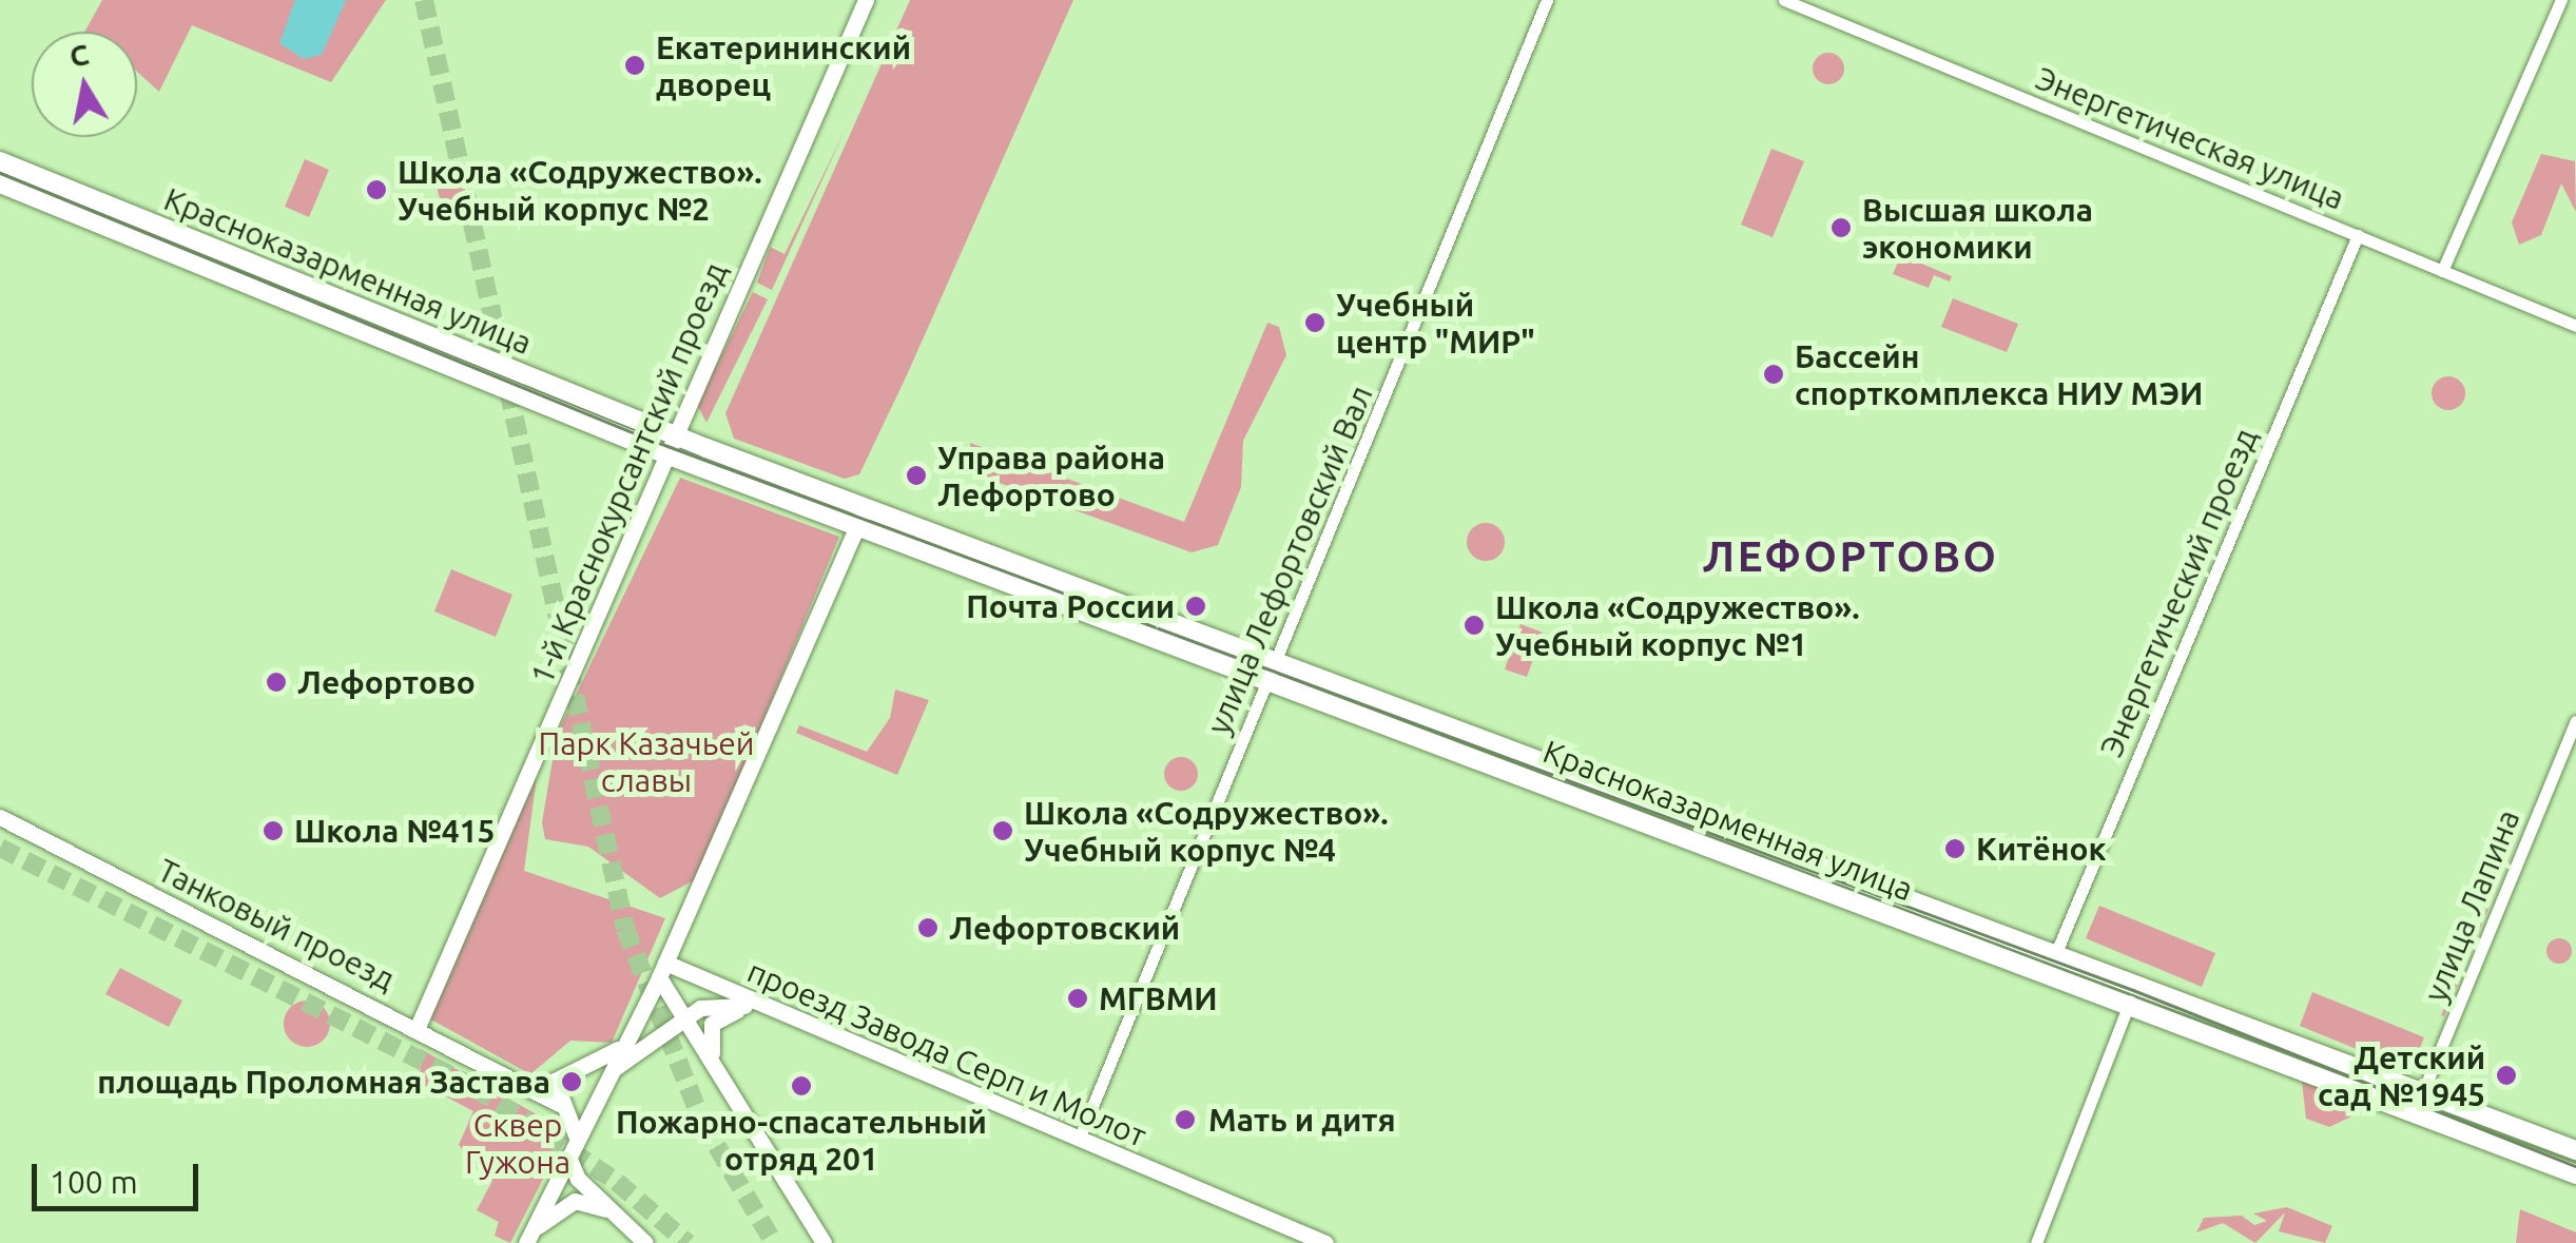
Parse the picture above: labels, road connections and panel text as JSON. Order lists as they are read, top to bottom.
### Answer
{
  "streets": {
    "main road": ["Красноказарменная улица"],
    "street": [
      "Энергетическая улица",
      "1-й Краснокурсантский проезд",
      "улица Лефортовский Вал",
      "Энергетический проезд",
      "улица Лапина",
      "Танковый проезд",
      "проезд Завода Серп и Молот"
    ]
  },
  "crossings": [
    ["Энергетическая улица", "Энергетический проезд"],
    ["Красноказарменная улица", "1-й Краснокурсантский проезд"],
    ["Красноказарменная улица", "улица Лефортовский Вал"],
    ["Красноказарменная улица", "Энергетический проезд"],
    ["Красноказарменная улица", "улица Лапина"],
    ["1-й Краснокурсантский проезд", "Танковый проезд"],
    ["улица Лефортовский Вал", "проезд Завода Серп и Молот"]
  ],
  "districts": ["ЛЕФОРТОВО"],
  "parks": ["Парк Казачьей славы", "Сквер Гужона"],
  "places": [
    "Екатерининский дворец",
    "Школа «Содружество». Учебный корпус №2",
    "Высшая школа экономики",
    "Учебный центр \"МИР\"",
    "Бассейн спорткомплекса НИУ МЭИ",
    "Управа района Лефортово",
    "Почта России",
    "Школа «Содружество». Учебный корпус №1",
    "Лефортово",
    "Школа №415",
    "Школа «Содружество». Учебный корпус №4",
    "Китёнок",
    "Лефортовский",
    "МГВМИ",
    "Детский сад №1945",
    "площадь Проломная Застава",
    "Пожарно-спасательный отряд 201",
    "Мать и дитя"
  ],
  "scale_bar": "100 m",
  "north": "top"
}
